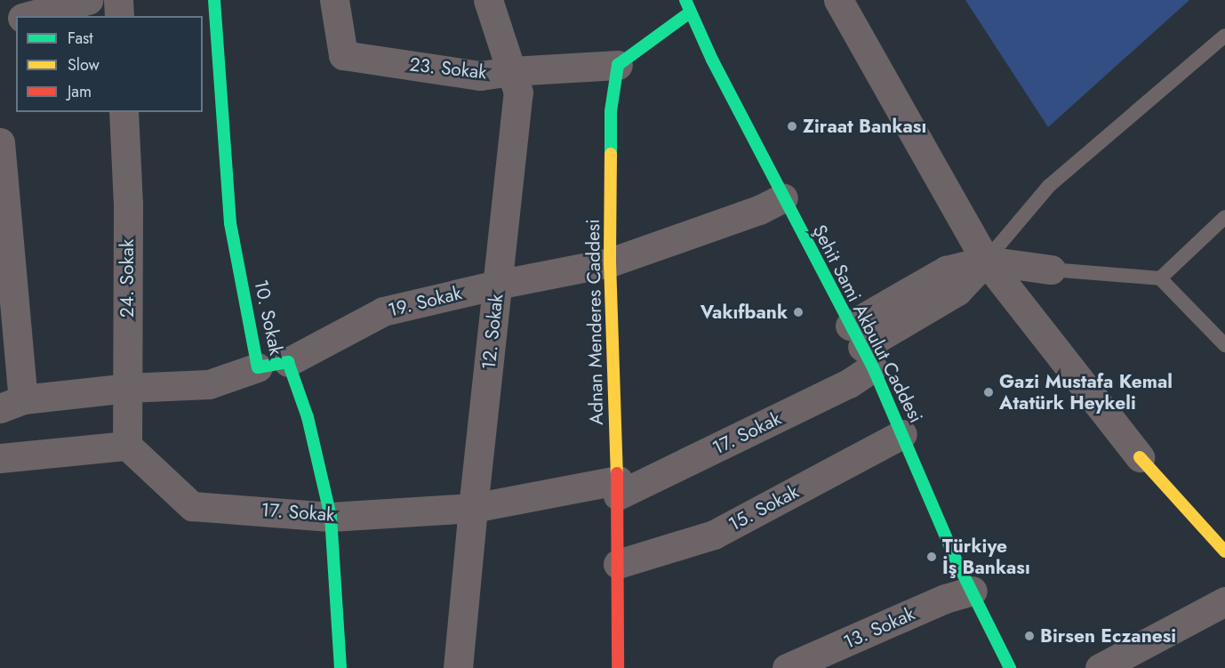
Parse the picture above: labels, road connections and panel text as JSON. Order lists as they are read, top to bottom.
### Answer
{
  "streets": {
    "street": [
      "23. Sokak",
      "24. Sokak",
      "19. Sokak",
      "10. Sokak",
      "Adnan Menderes Caddesi",
      "Şehit Sami Akbulut Caddesi",
      "12. Sokak",
      "17. Sokak",
      "15. Sokak",
      "13. Sokak"
    ]
  },
  "crossings": [
    ["23. Sokak", "Adnan Menderes Caddesi"],
    ["23. Sokak", "12. Sokak"],
    ["24. Sokak", "17. Sokak"],
    ["19. Sokak", "10. Sokak"],
    ["19. Sokak", "Adnan Menderes Caddesi"],
    ["19. Sokak", "Şehit Sami Akbulut Caddesi"],
    ["19. Sokak", "12. Sokak"],
    ["10. Sokak", "17. Sokak"],
    ["Adnan Menderes Caddesi", "17. Sokak"],
    ["Adnan Menderes Caddesi", "15. Sokak"],
    ["Şehit Sami Akbulut Caddesi", "17. Sokak"],
    ["Şehit Sami Akbulut Caddesi", "15. Sokak"],
    ["Şehit Sami Akbulut Caddesi", "13. Sokak"],
    ["12. Sokak", "17. Sokak"]
  ],
  "places": [
    "Ziraat Bankası",
    "Vakıfbank",
    "Gazi Mustafa Kemal Atatürk Heykeli",
    "Türkiye İş Bankası",
    "Birsen Eczanesi"
  ],
  "legend": ["Fast", "Slow", "Jam"]
}
